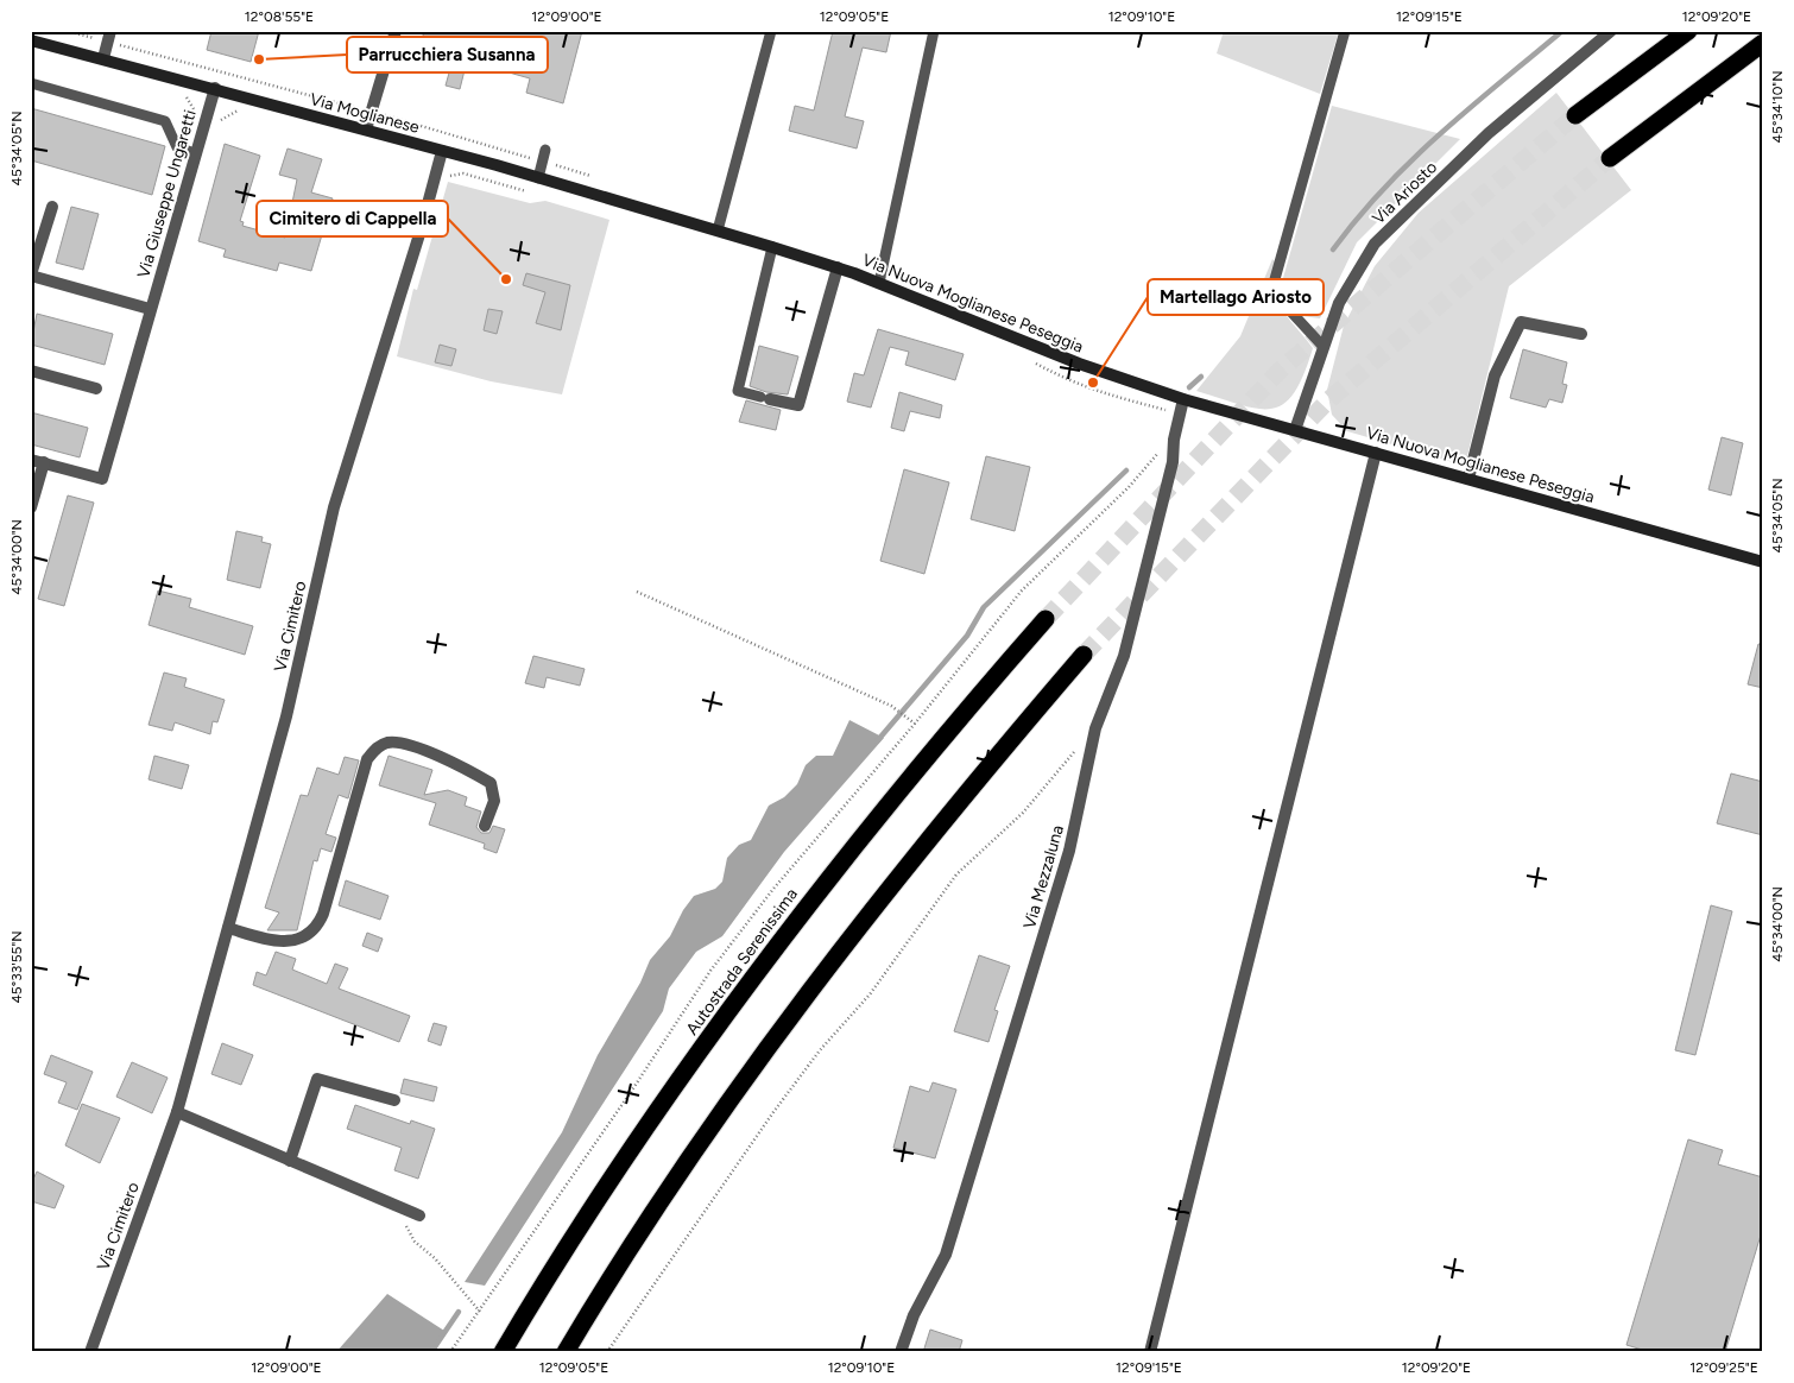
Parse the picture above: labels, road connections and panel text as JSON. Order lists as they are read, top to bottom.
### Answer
{
  "streets": {
    "highway": ["Autostrada Serenissima"],
    "main road": ["Via Moglianese", "Via Nuova Moglianese Peseggia"],
    "street": [
      "Via Ariosto",
      "Via Giuseppe Ungaretti",
      "Via Cimitero",
      "Via Mezzaluna"
    ]
  },
  "crossings": [
    ["Via Moglianese", "Via Giuseppe Ungaretti"],
    ["Via Moglianese", "Via Nuova Moglianese Peseggia"],
    ["Via Moglianese", "Via Cimitero"],
    ["Via Ariosto", "Via Nuova Moglianese Peseggia"],
    ["Via Nuova Moglianese Peseggia", "Via Mezzaluna"]
  ],
  "places": ["Parrucchiera Susanna", "Cimitero di Cappella", "Martellago Ariosto"],
  "coordinates": [
    "12°08'55\"E",
    "12°09'00\"E",
    "12°09'05\"E",
    "12°09'10\"E",
    "12°09'15\"E",
    "12°09'20\"E",
    "45°34'10\"N",
    "45°34'05\"N",
    "45°34'00\"N",
    "45°33'55\"N",
    "12°09'25\"E"
  ]
}
